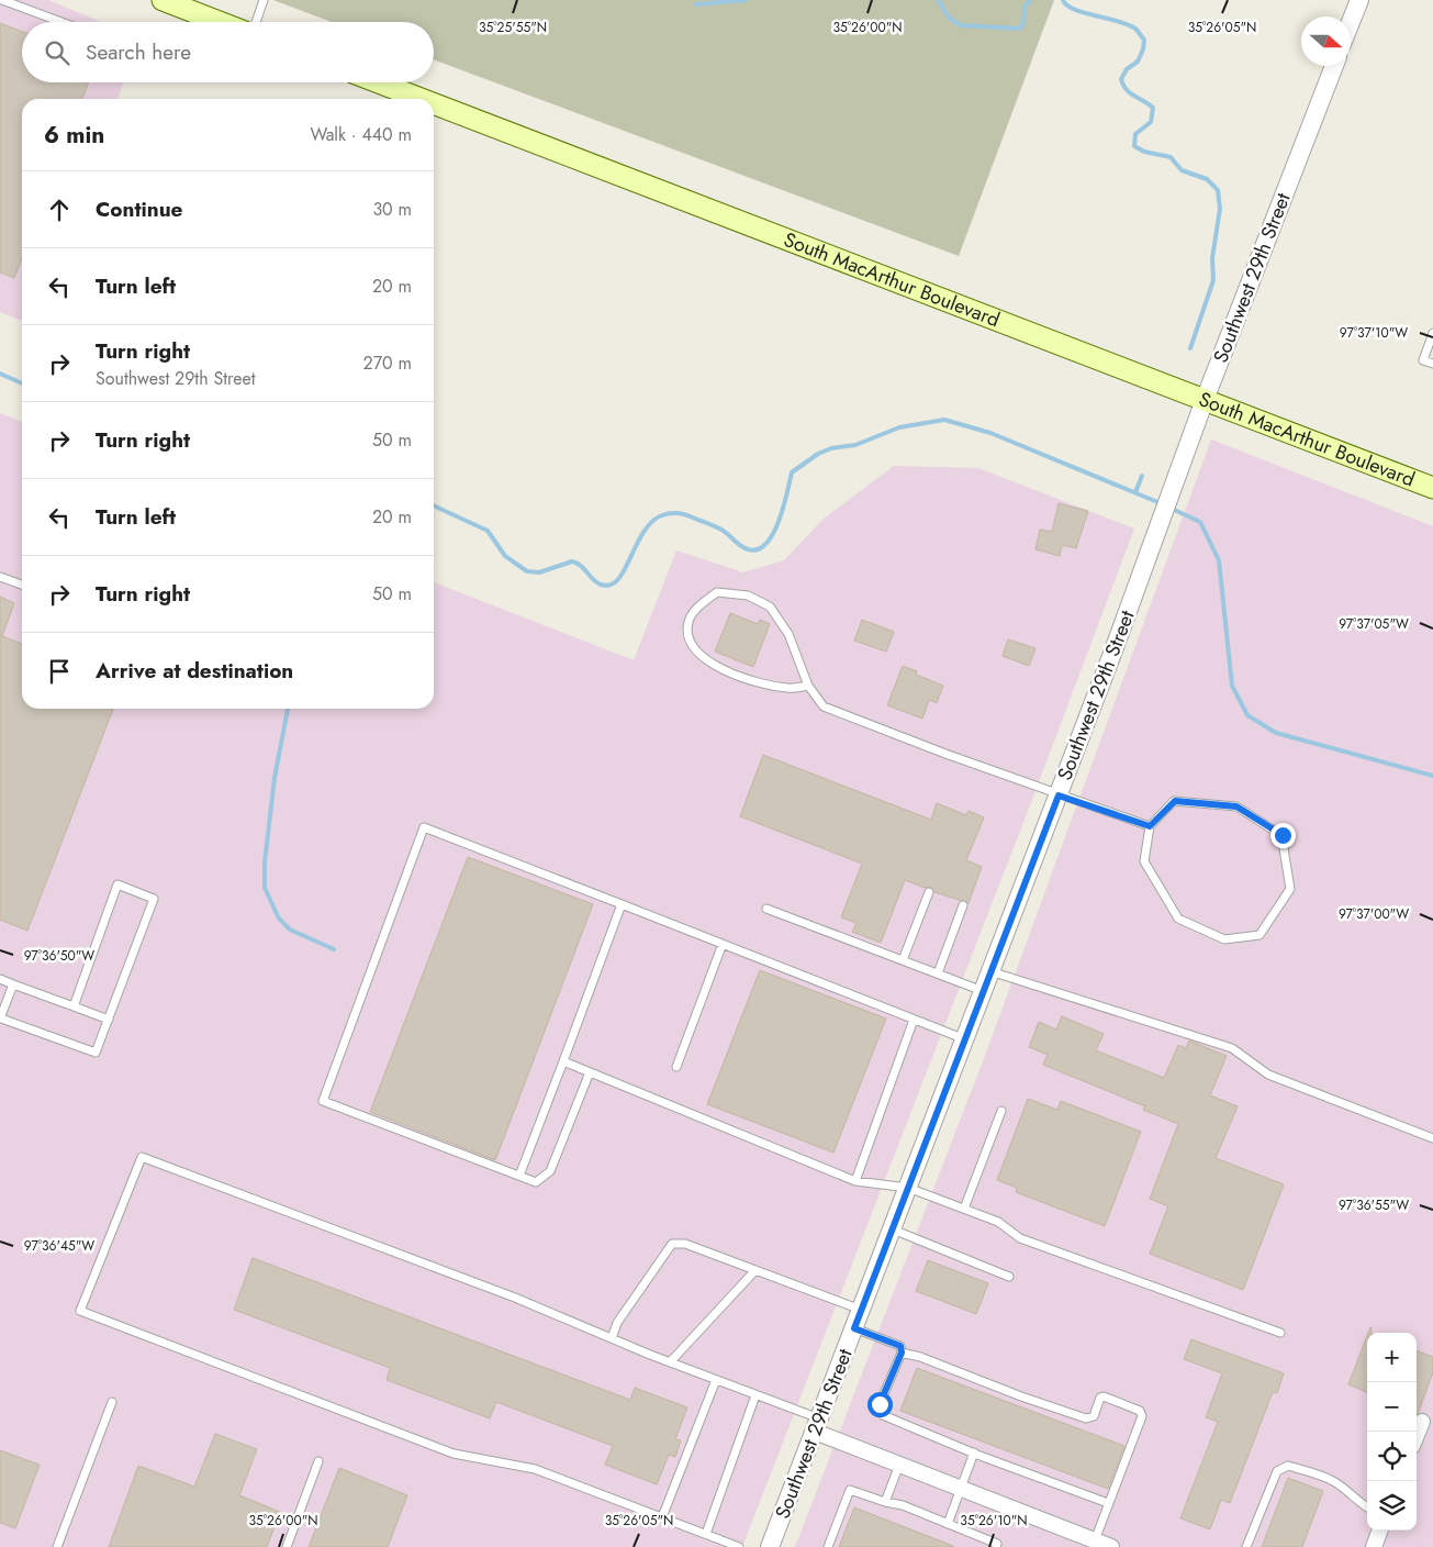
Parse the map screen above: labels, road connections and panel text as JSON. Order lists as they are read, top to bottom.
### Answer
{
  "streets": {
    "main road": ["South MacArthur Boulevard"],
    "street": ["Southwest 29th Street"]
  },
  "crossings": [
    ["Southwest 29th Street", "South MacArthur Boulevard"]
  ],
  "north": "right",
  "page": {
    "search": "Search here",
    "heading": ["6 min", "Walk · 440 m"],
    "list": [
      ["Continue", "30 m"],
      ["Turn left", "20 m"],
      ["Turn right", "Southwest 29th Street", "270 m"],
      ["Turn right", "50 m"],
      ["Turn left", "20 m"],
      ["Turn right", "50 m"],
      "Arrive at destination"
    ],
    "map_buttons": ["+", "−"]
  },
  "coordinates": [
    "35°25'55\"N",
    "35°26'00\"N",
    "35°26'05\"N",
    "97°37'10\"W",
    "97°37'05\"W",
    "97°37'00\"W",
    "97°36'50\"W",
    "97°36'55\"W",
    "97°36'45\"W",
    "35°26'10\"N"
  ]
}
